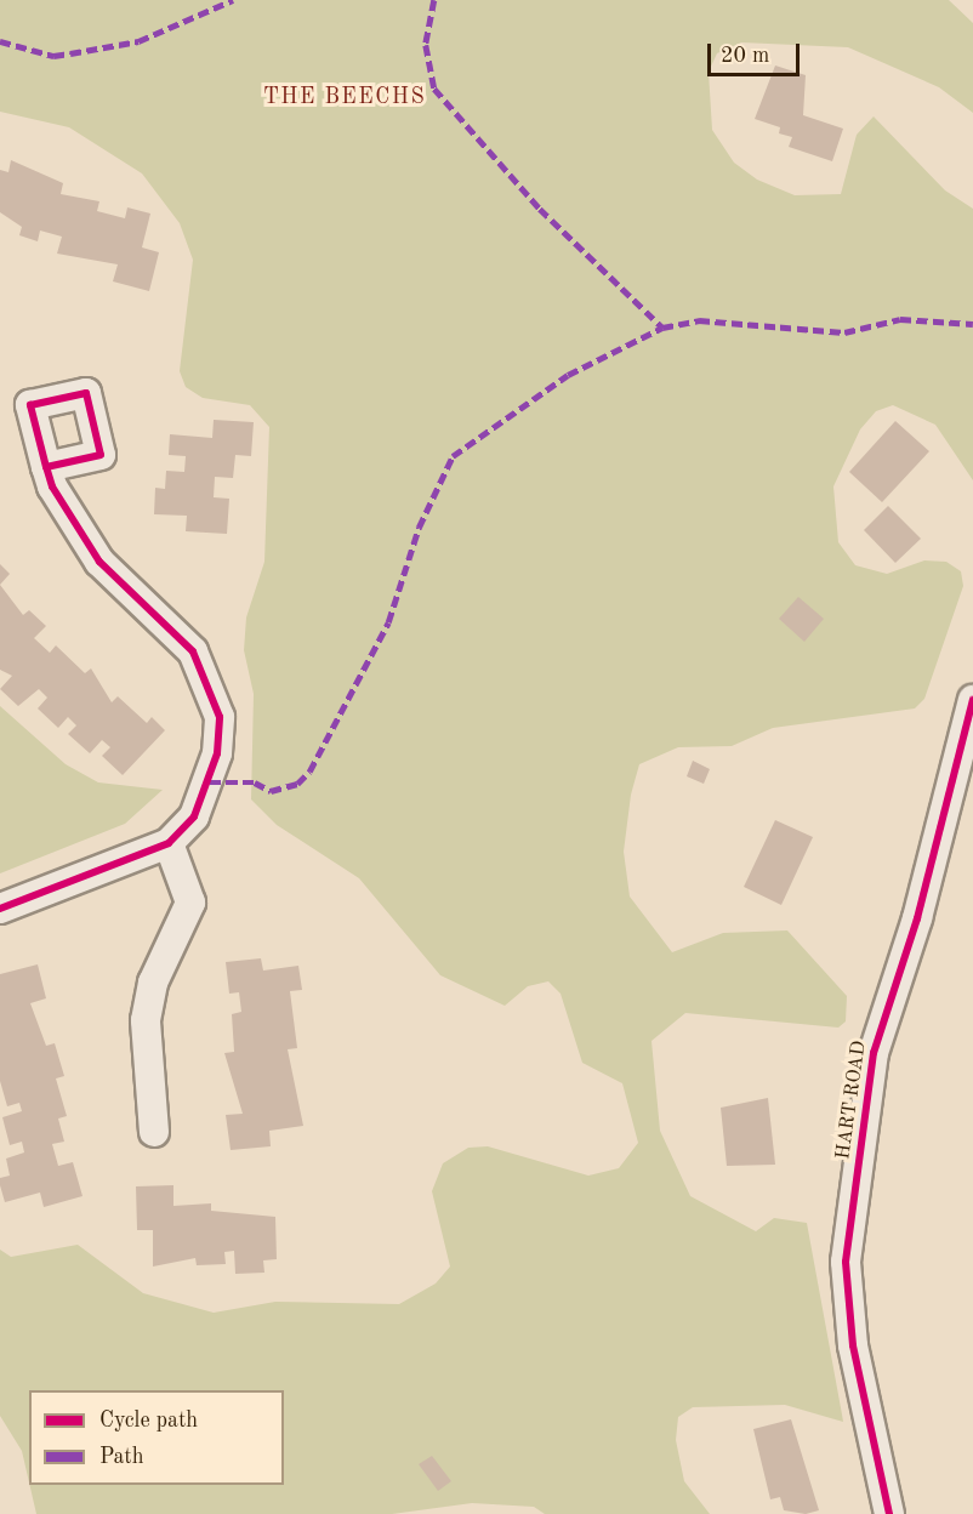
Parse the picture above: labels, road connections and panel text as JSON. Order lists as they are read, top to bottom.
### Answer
{
  "streets": {
    "street": ["HART ROAD"]
  },
  "districts": ["THE BEECHS"],
  "legend": ["Cycle path", "Path"],
  "scale_bar": "20 m"
}
